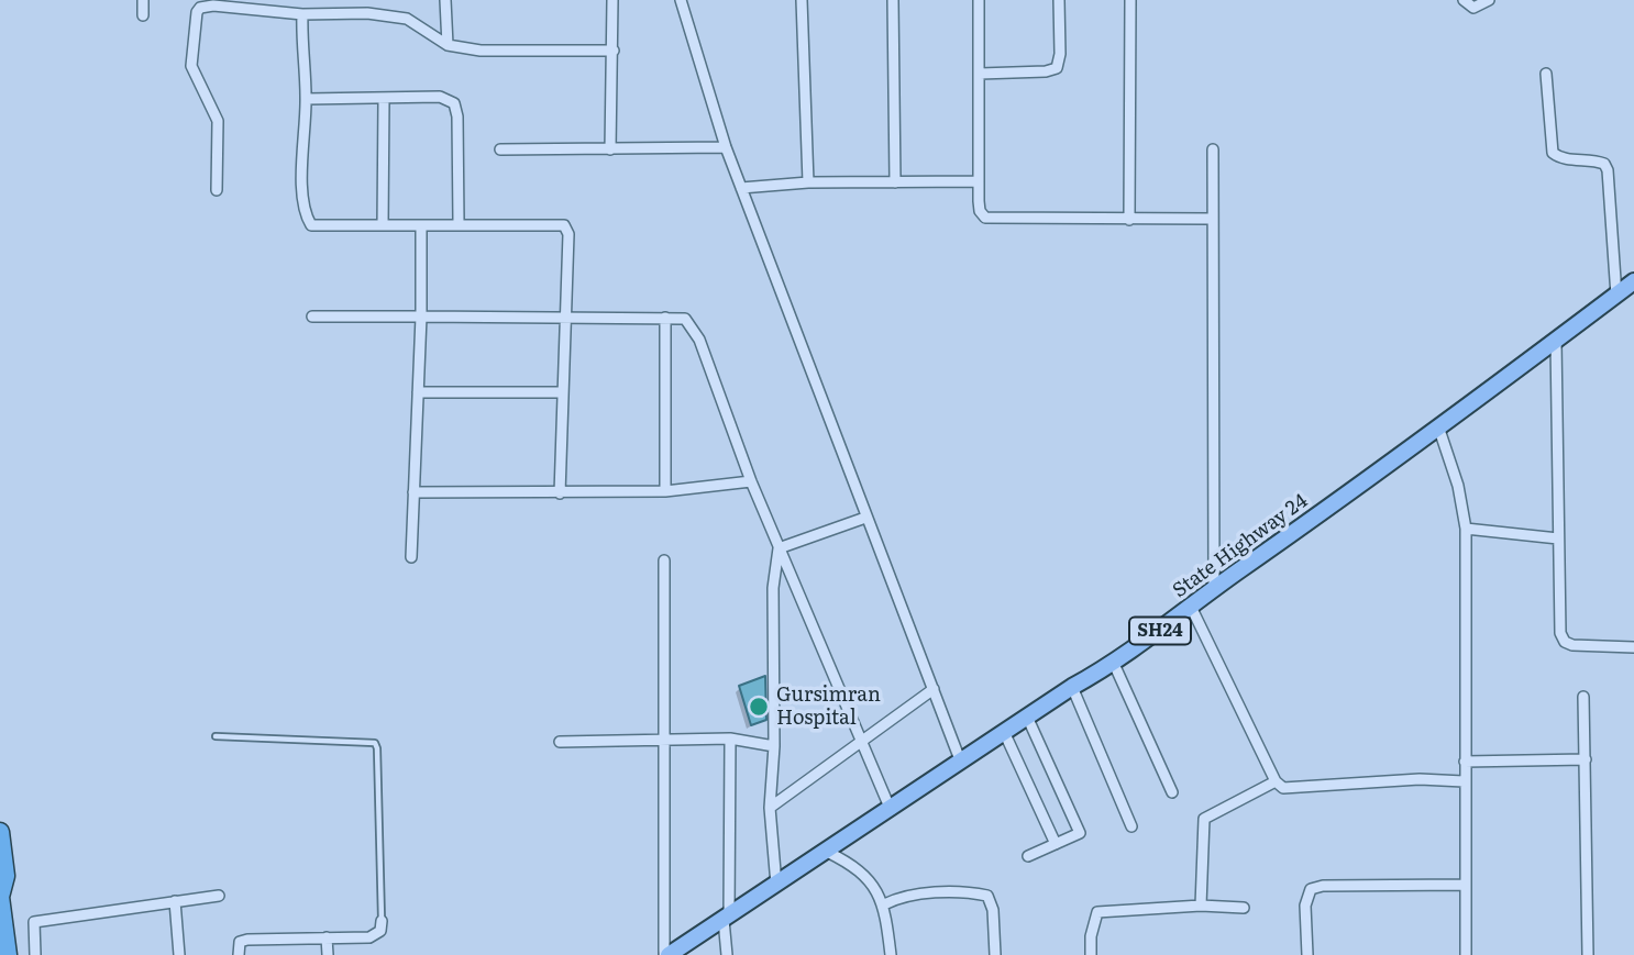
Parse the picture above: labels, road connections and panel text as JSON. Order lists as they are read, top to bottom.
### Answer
{
  "streets": {
    "main road": ["State Highway 24", "SH24"]
  },
  "places": ["Gursimran Hospital"]
}
